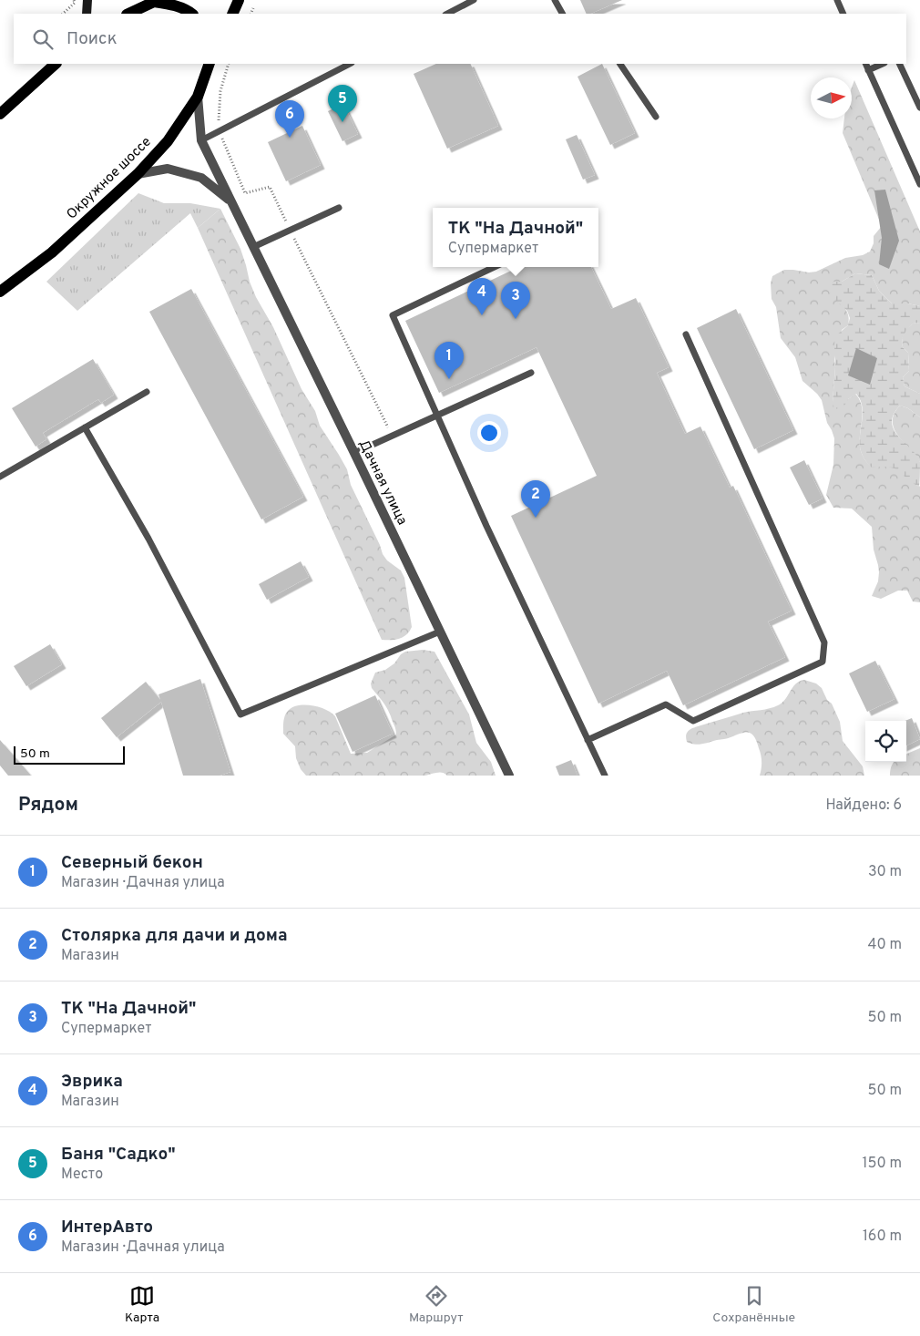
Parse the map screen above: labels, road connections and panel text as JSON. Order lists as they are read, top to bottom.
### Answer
{
  "streets": {
    "main road": ["Окружное шоссе"],
    "street": ["Дачная улица"]
  },
  "crossings": [
    ["Окружное шоссе", "Дачная улица"]
  ],
  "scale_bar": "50 m",
  "north": "right",
  "page": {
    "search": "Поиск",
    "pins": [
      "5",
      "6",
      "4",
      "3",
      "1",
      "2"
    ],
    "popup": ["ТК \"На Дачной\"", "Супермаркет"],
    "scale": "50 m",
    "heading": ["Рядом", "Найдено: 6"],
    "list": [
      {
        "mark": "1",
        "name": "Северный бекон",
        "note": "Магазин · Дачная улица",
        "value": "30 m"
      },
      {
        "mark": "2",
        "name": "Столярка для дачи и дома",
        "note": "Магазин",
        "value": "40 m"
      },
      {
        "mark": "3",
        "name": "ТК \"На Дачной\"",
        "note": "Супермаркет",
        "value": "50 m"
      },
      {
        "mark": "4",
        "name": "Эврика",
        "note": "Магазин",
        "value": "50 m"
      },
      {
        "mark": "5",
        "name": "Баня \"Садко\"",
        "note": "Место",
        "value": "150 m"
      },
      {
        "mark": "6",
        "name": "ИнтерАвто",
        "note": "Магазин · Дачная улица",
        "value": "160 m"
      }
    ],
    "nav": ["Карта", "Маршрут", "Сохранённые"]
  }
}
